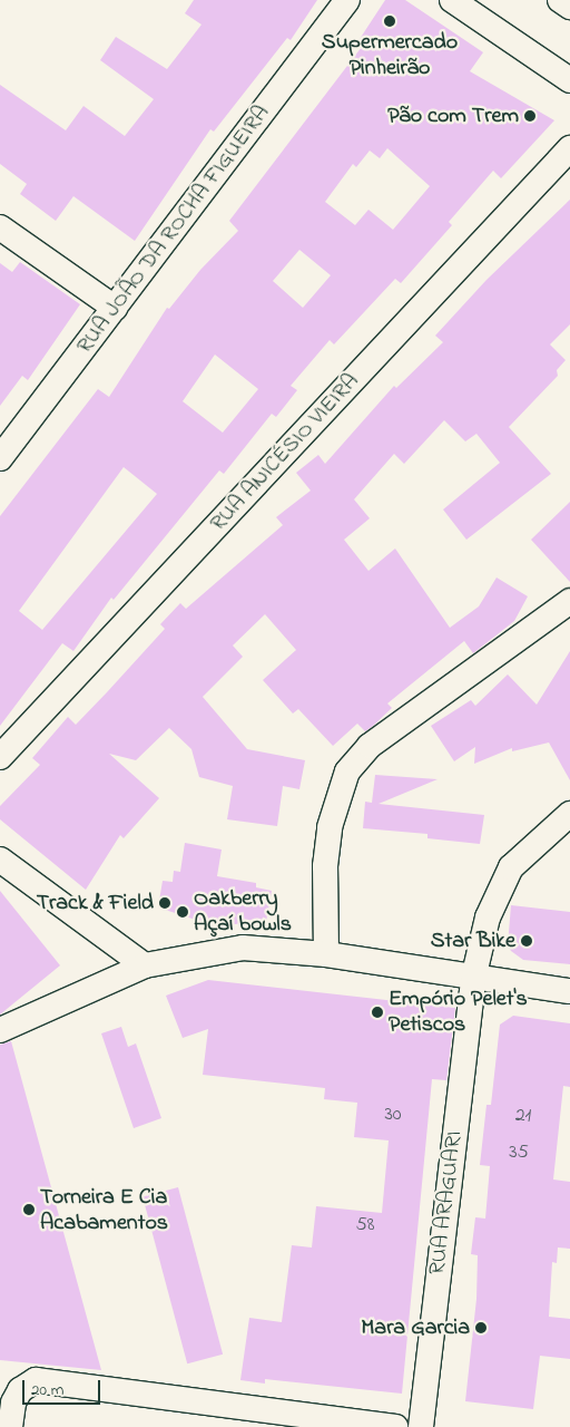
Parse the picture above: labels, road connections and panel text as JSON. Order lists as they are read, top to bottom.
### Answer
{
  "streets": {
    "street": ["RUA JOÃO DA ROCHA FIGUEIRA", "RUA ANICÉSIO VIEIRA", "RUA ARAGUARI"]
  },
  "places": [
    "Supermercado Pinheirão",
    "Pão com Trem",
    "Track & Field",
    "Oakberry Açaí bowls",
    "Star Bike",
    "Empório Pelet's Petiscos",
    "Torneira E Cia Acabamentos",
    "Mara Garcia"
  ],
  "house_numbers": [
    "30",
    "21",
    "35",
    "58"
  ],
  "scale_bar": "20 m"
}
